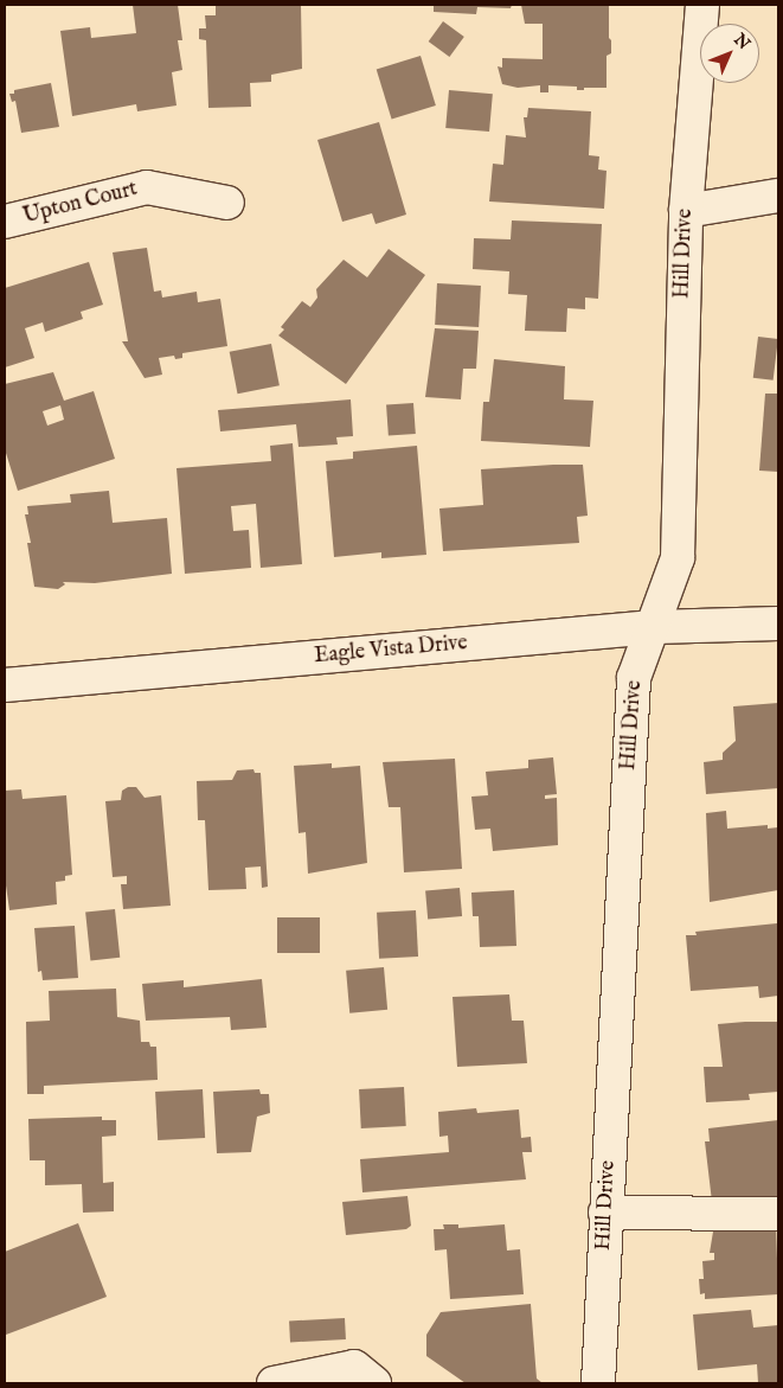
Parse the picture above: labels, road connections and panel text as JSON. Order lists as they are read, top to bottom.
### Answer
{
  "streets": {
    "street": ["Upton Court", "Hill Drive", "Eagle Vista Drive"]
  },
  "crossings": [
    ["Hill Drive", "Eagle Vista Drive"]
  ],
  "north": "top right"
}
